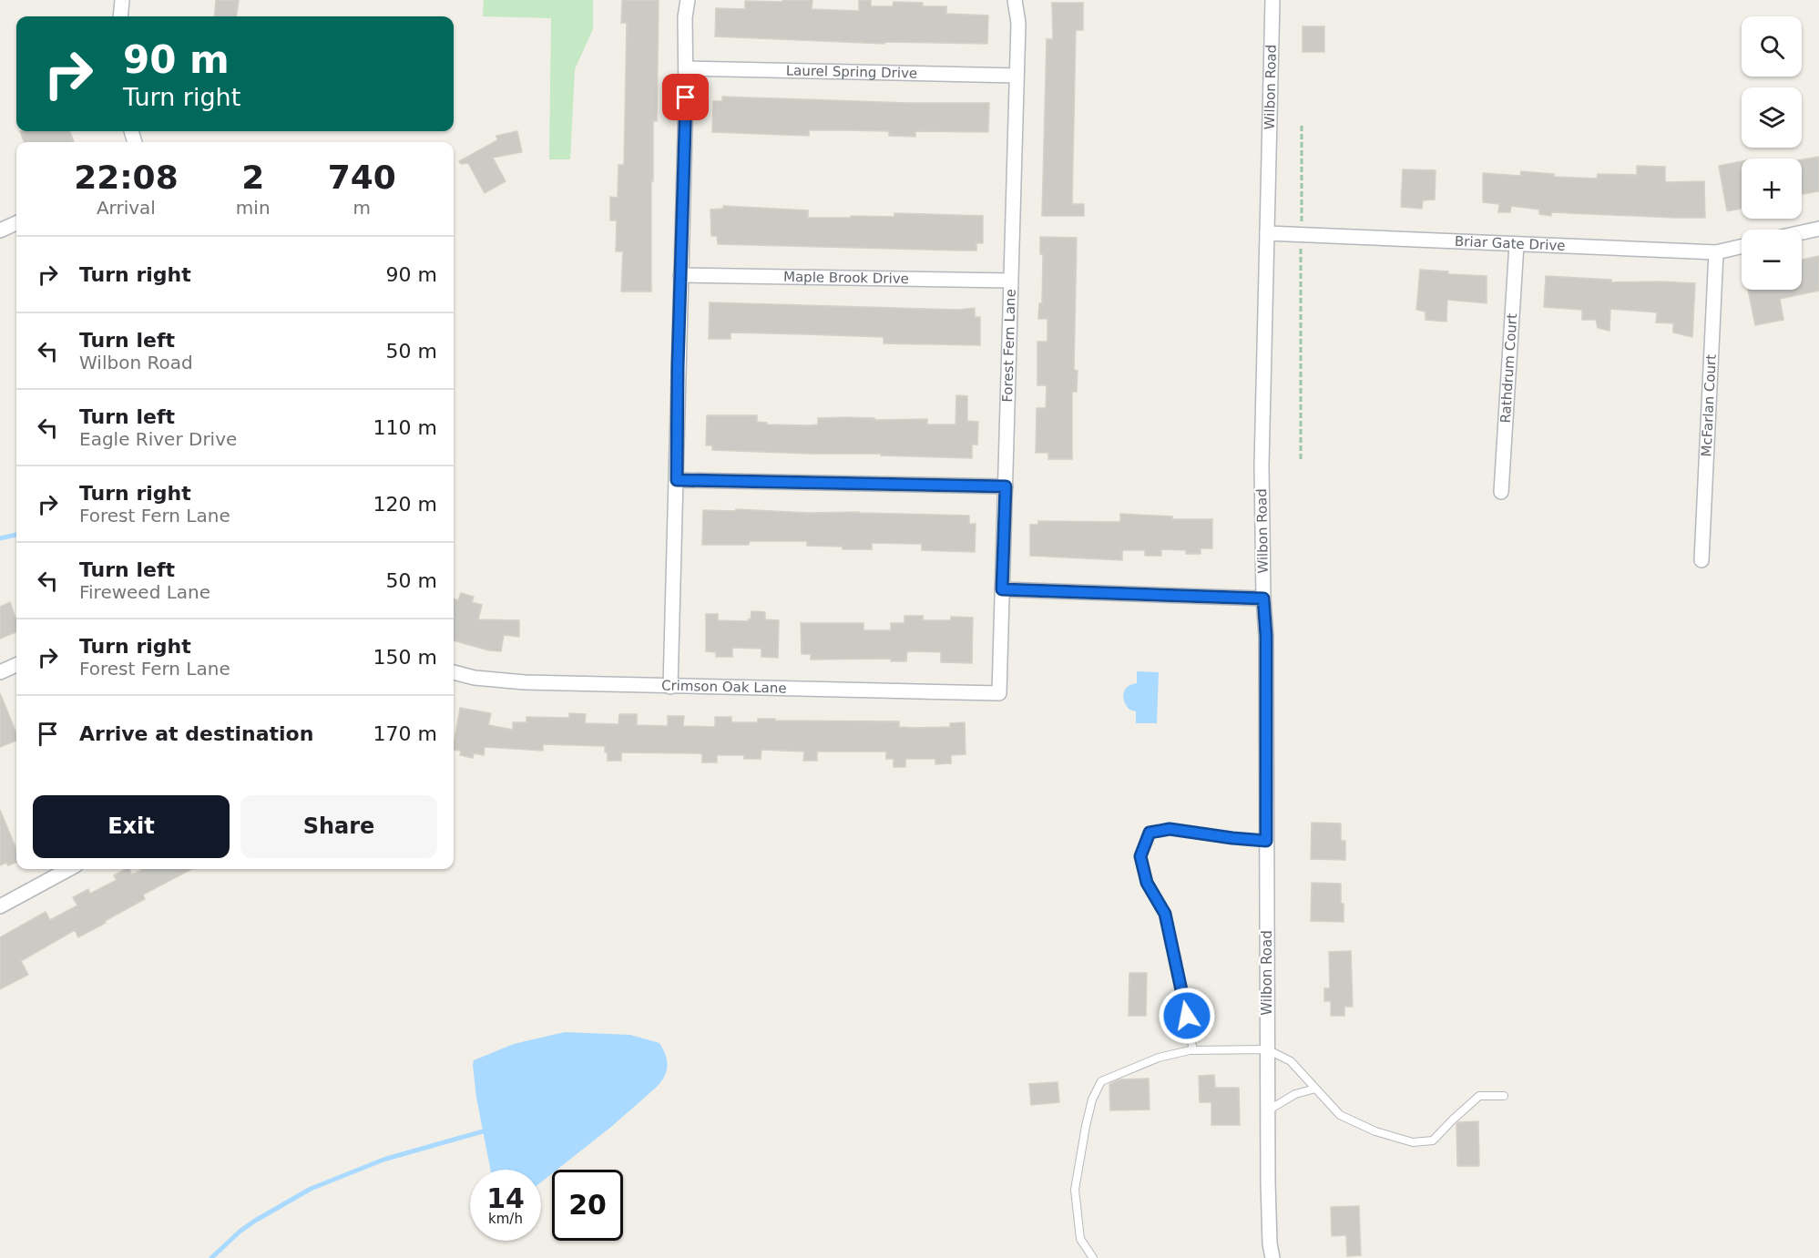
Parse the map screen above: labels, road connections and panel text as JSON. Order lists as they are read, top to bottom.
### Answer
{
  "streets": {
    "street": [
      "Laurel Spring Drive",
      "Wilbon Road",
      "Briar Gate Drive",
      "Maple Brook Drive",
      "Forest Fern Lane",
      "Rathdrum Court",
      "McFarlan Court",
      "Crimson Oak Lane"
    ]
  },
  "crossings": [
    ["Laurel Spring Drive", "Forest Fern Lane"],
    ["Wilbon Road", "Briar Gate Drive"],
    ["Briar Gate Drive", "Rathdrum Court"],
    ["Briar Gate Drive", "McFarlan Court"],
    ["Maple Brook Drive", "Forest Fern Lane"],
    ["Forest Fern Lane", "Crimson Oak Lane"]
  ],
  "page": {
    "map_buttons": ["+", "−"],
    "turn": ["90 m", "Turn right"],
    "eta": [
      "22:08",
      "Arrival",
      "2",
      "min",
      "740",
      "m"
    ],
    "list": [
      {
        "name": "Turn right",
        "value": "90 m"
      },
      {
        "name": "Turn left",
        "note": "Wilbon Road",
        "value": "50 m"
      },
      {
        "name": "Turn left",
        "note": "Eagle River Drive",
        "value": "110 m"
      },
      {
        "name": "Turn right",
        "note": "Forest Fern Lane",
        "value": "120 m"
      },
      {
        "name": "Turn left",
        "note": "Fireweed Lane",
        "value": "50 m"
      },
      {
        "name": "Turn right",
        "note": "Forest Fern Lane",
        "value": "150 m"
      },
      {
        "name": "Arrive at destination",
        "value": "170 m"
      }
    ],
    "buttons": ["Exit", "Share"],
    "speed": "14 km/h",
    "limit": "20"
  }
}
